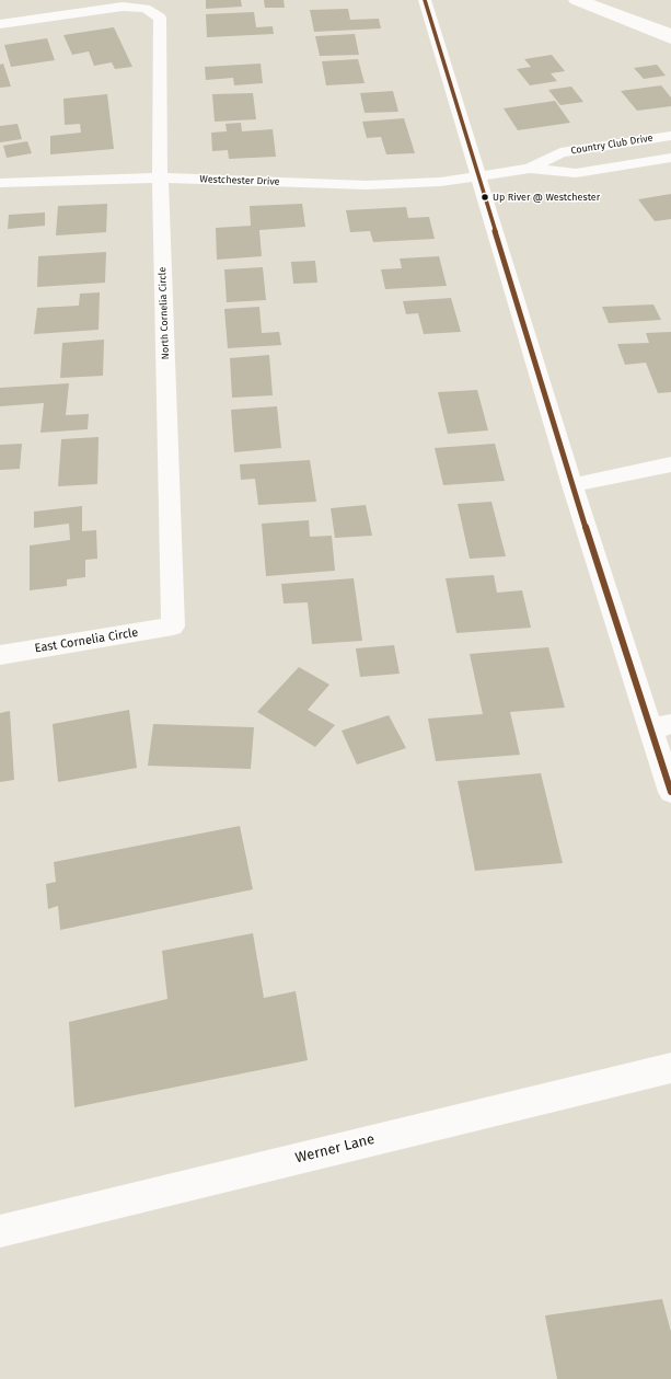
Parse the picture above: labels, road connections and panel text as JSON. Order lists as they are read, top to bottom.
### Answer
{
  "streets": {
    "main road": [
      "Country Club Drive",
      "Westchester Drive",
      "North Cornelia Circle",
      "East Cornelia Circle",
      "Werner Lane"
    ]
  },
  "crossings": [
    ["Country Club Drive", "Westchester Drive"],
    ["Westchester Drive", "North Cornelia Circle"],
    ["North Cornelia Circle", "East Cornelia Circle"]
  ],
  "places": ["Up River @ Westchester"]
}
